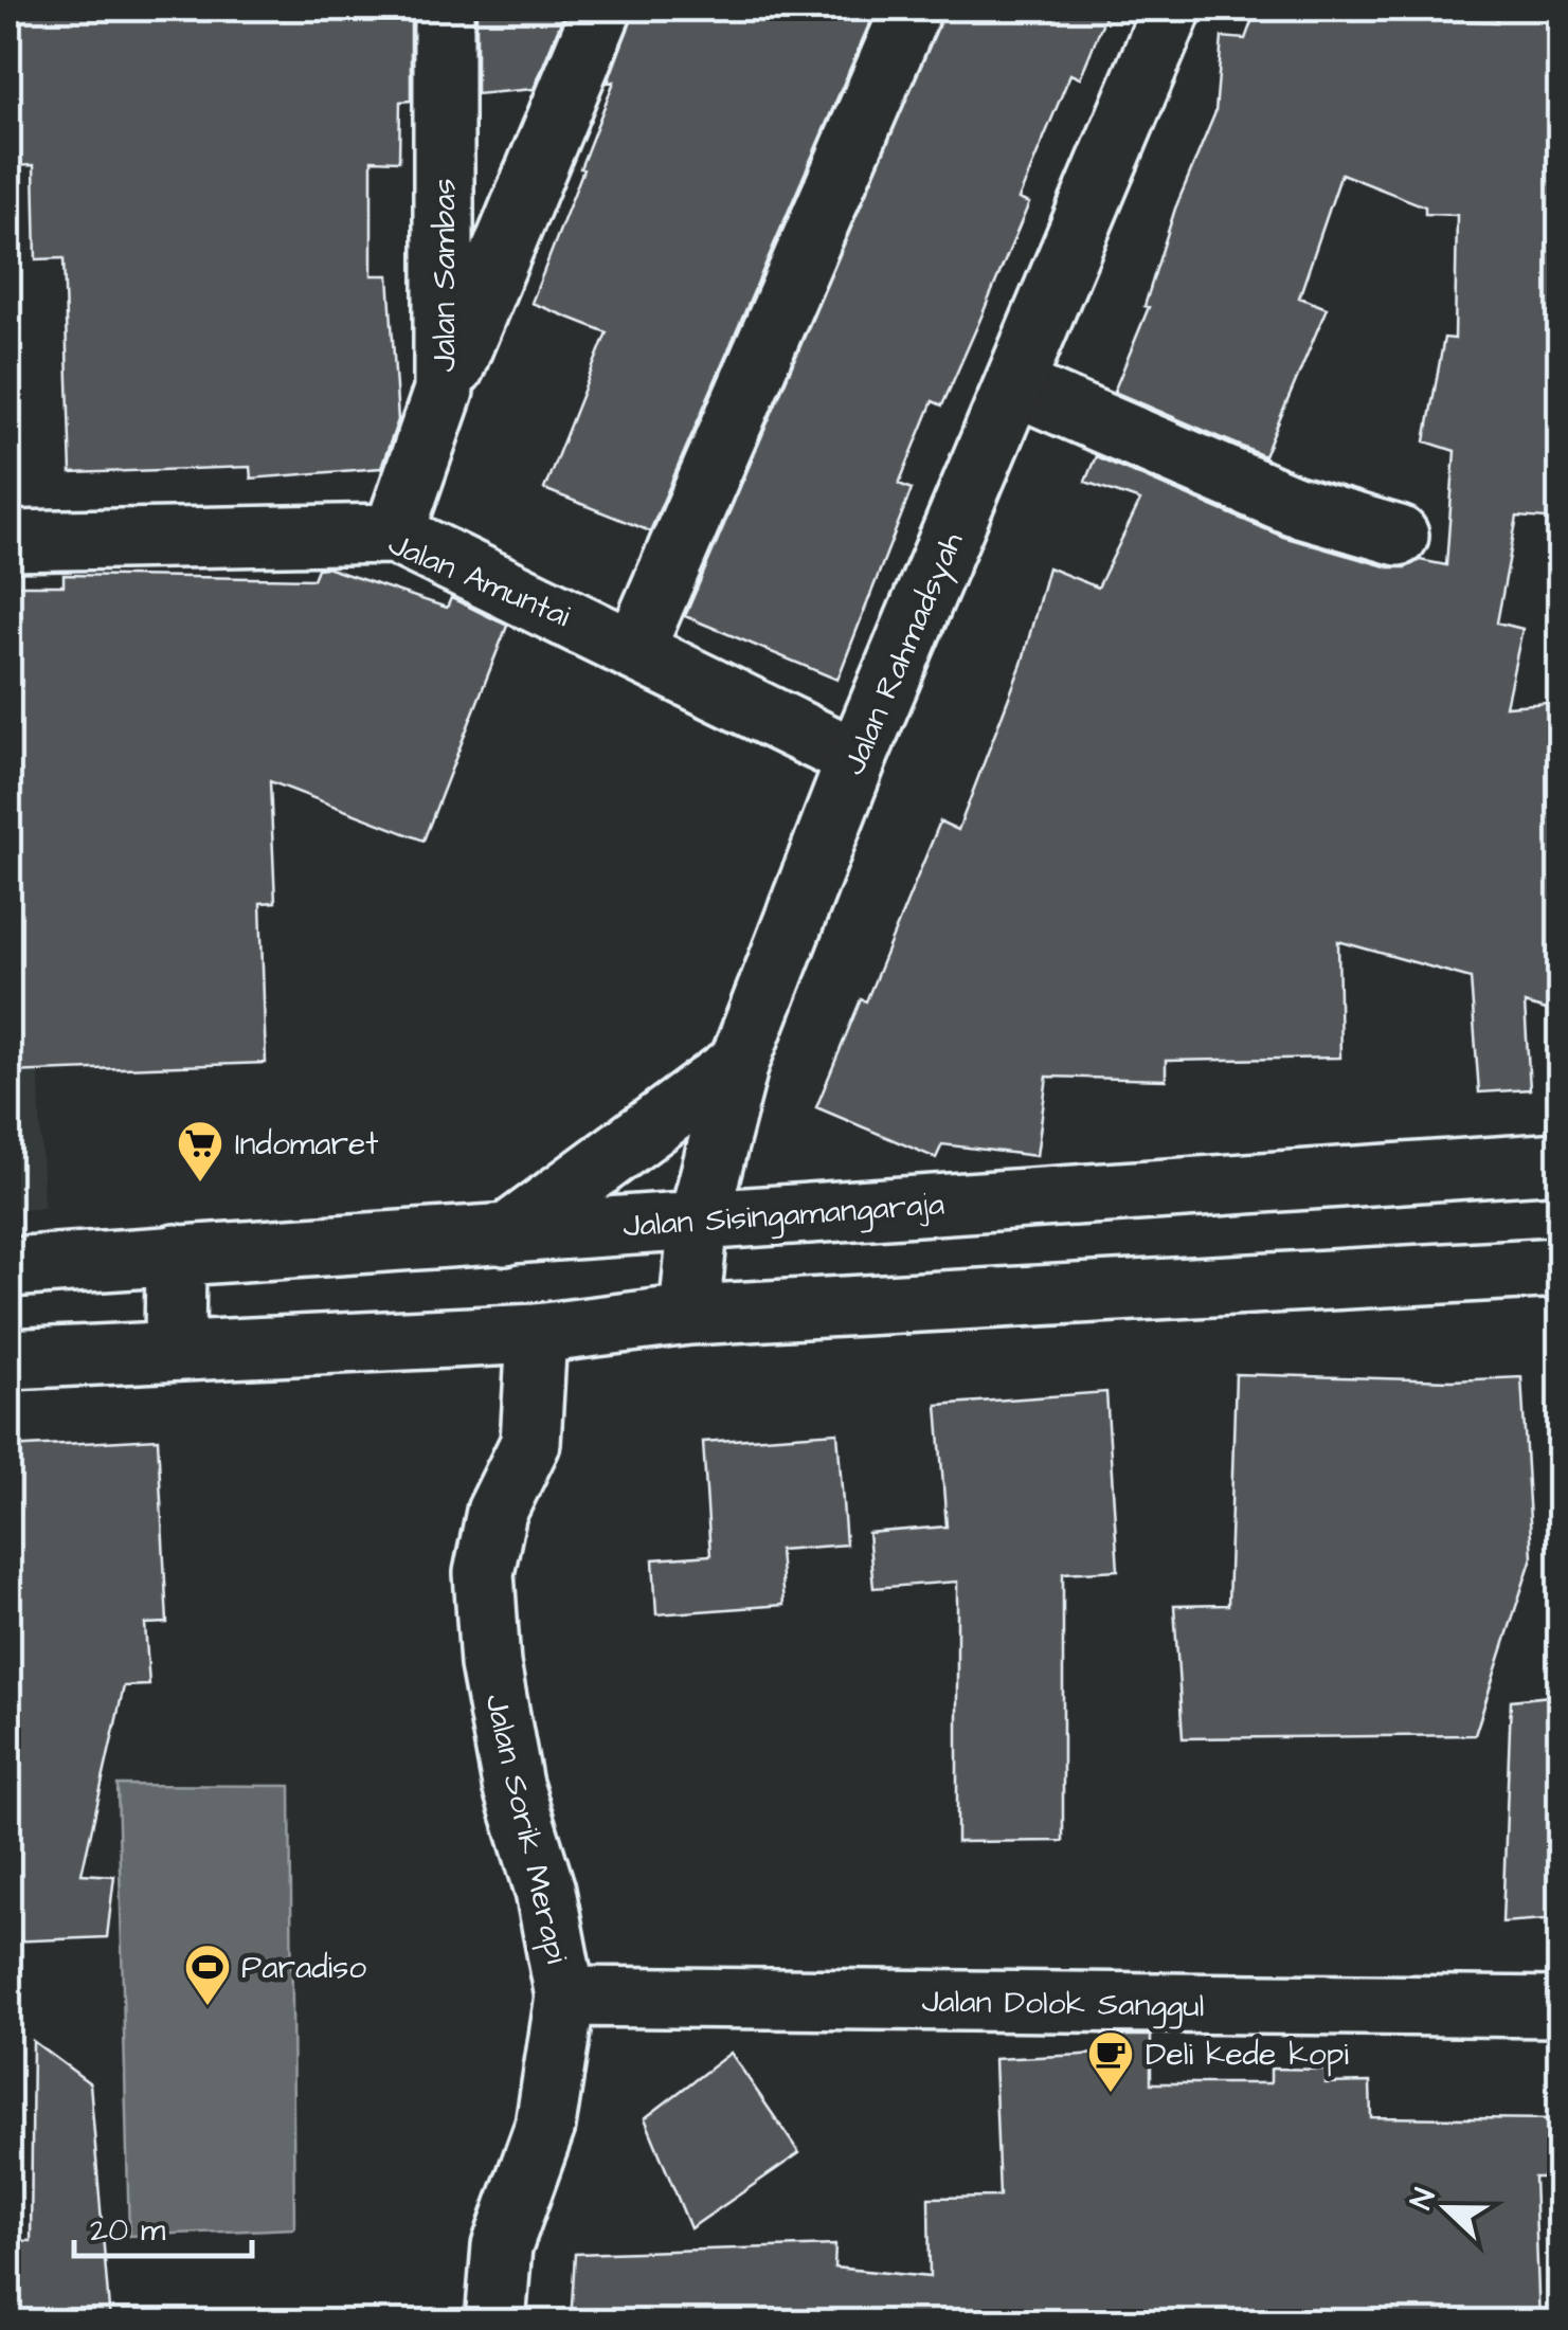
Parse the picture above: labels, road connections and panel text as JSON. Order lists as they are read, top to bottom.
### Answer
{
  "streets": {
    "street": [
      "Jalan Sambas",
      "Jalan Amuntai",
      "Jalan Rahmadsyah",
      "Jalan Sisingamangaraja",
      "Jalan Sorik Merapi",
      "Jalan Dolok Sanggul"
    ]
  },
  "crossings": [
    ["Jalan Sambas", "Jalan Amuntai"],
    ["Jalan Amuntai", "Jalan Rahmadsyah"],
    ["Jalan Rahmadsyah", "Jalan Sisingamangaraja"],
    ["Jalan Sorik Merapi", "Jalan Dolok Sanggul"]
  ],
  "places": {
    "supermarket": ["Indomaret"],
    "sports": ["Paradiso"],
    "cafe": ["Deli kede kopi"]
  },
  "scale_bar": "20 m",
  "north": "left"
}
